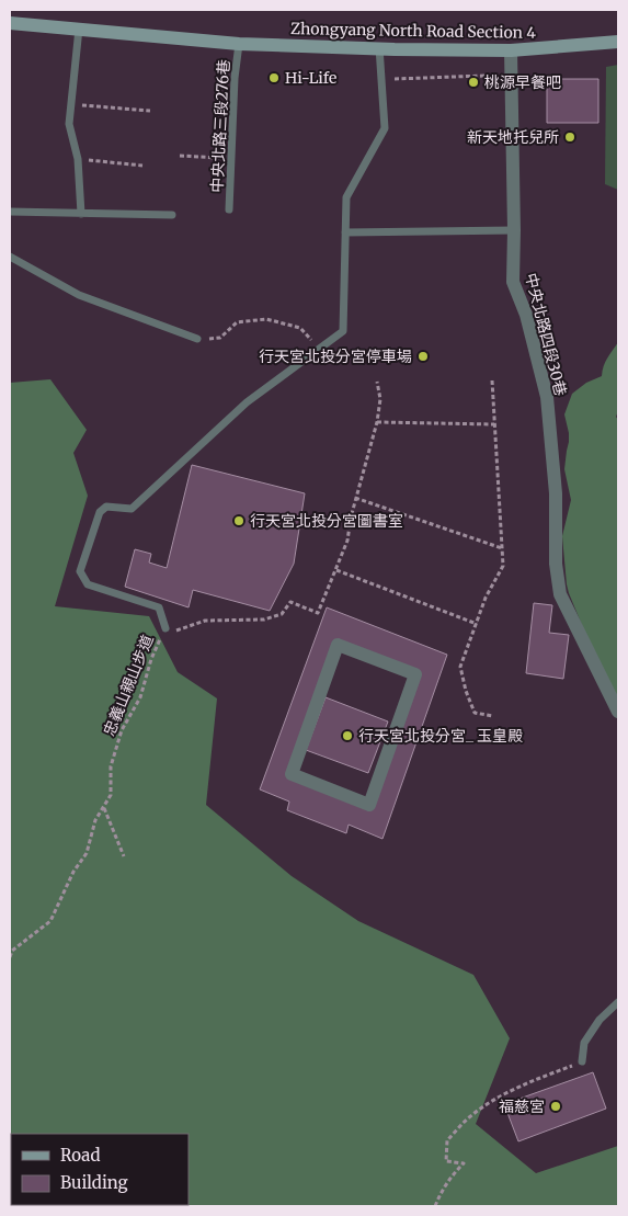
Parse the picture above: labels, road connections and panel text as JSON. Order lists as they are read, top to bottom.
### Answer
{
  "streets": {
    "street": ["Zhongyang North Road Section 4", "中央北路四段30巷"],
    "lane": ["中央北路三段276巷"],
    "path": ["忠義山親山步道"]
  },
  "crossings": [
    ["Zhongyang North Road Section 4", "中央北路三段276巷"],
    ["Zhongyang North Road Section 4", "中央北路四段30巷"]
  ],
  "places": [
    "Hi-Life",
    "桃源早餐吧",
    "新天地托兒所",
    "行天宮北投分宮停車場",
    "行天宮北投分宮圖書室",
    "行天宮北投分宮_ 玉皇殿",
    "福慈宮"
  ],
  "legend": ["Road", "Building"]
}
